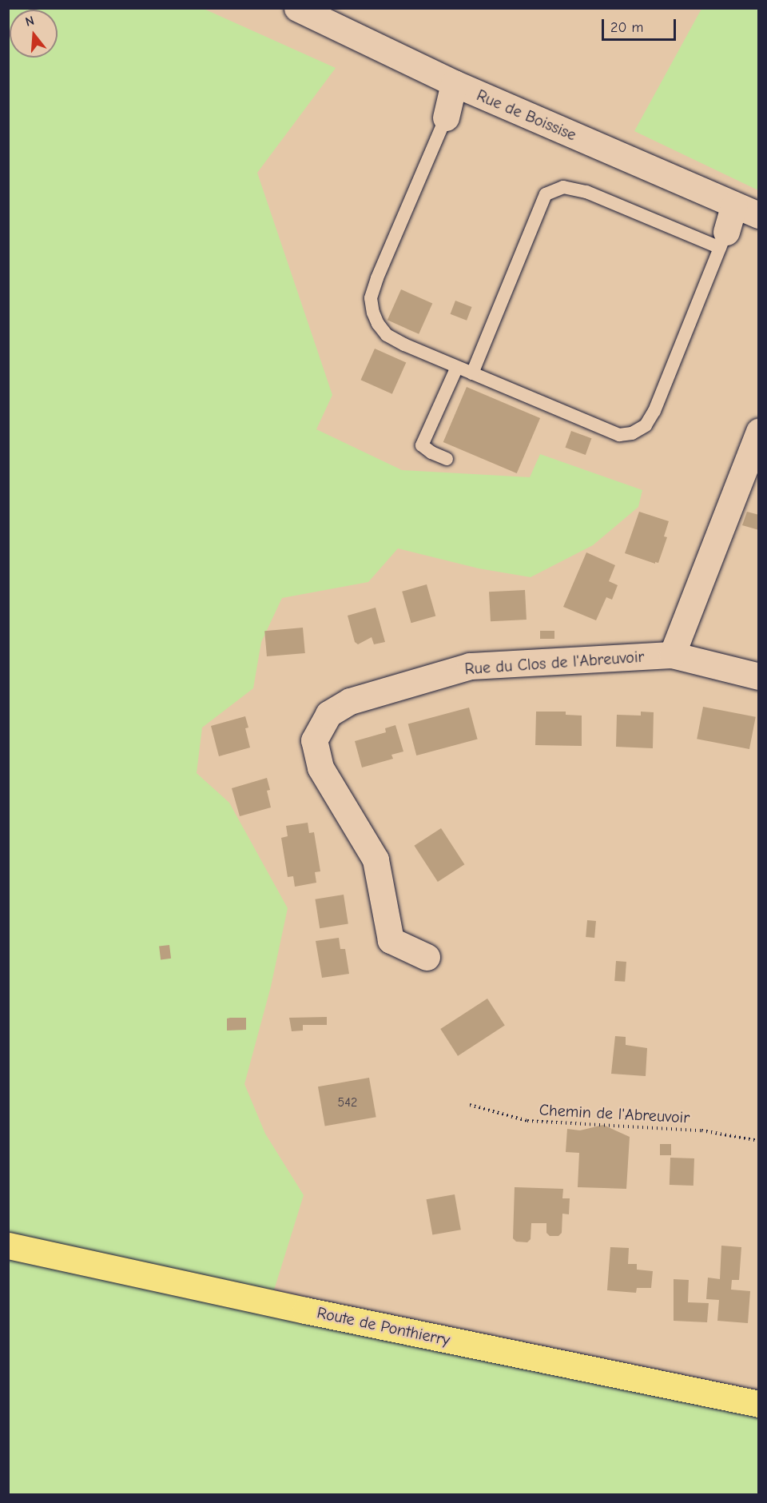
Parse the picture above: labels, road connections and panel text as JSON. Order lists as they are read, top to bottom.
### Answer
{
  "streets": {
    "main road": ["Route de Ponthierry"],
    "street": ["Rue de Boissise", "Rue du Clos de l'Abreuvoir"],
    "path": ["Chemin de l'Abreuvoir"]
  },
  "house_numbers": ["542"],
  "scale_bar": "20 m",
  "north": "top"
}
